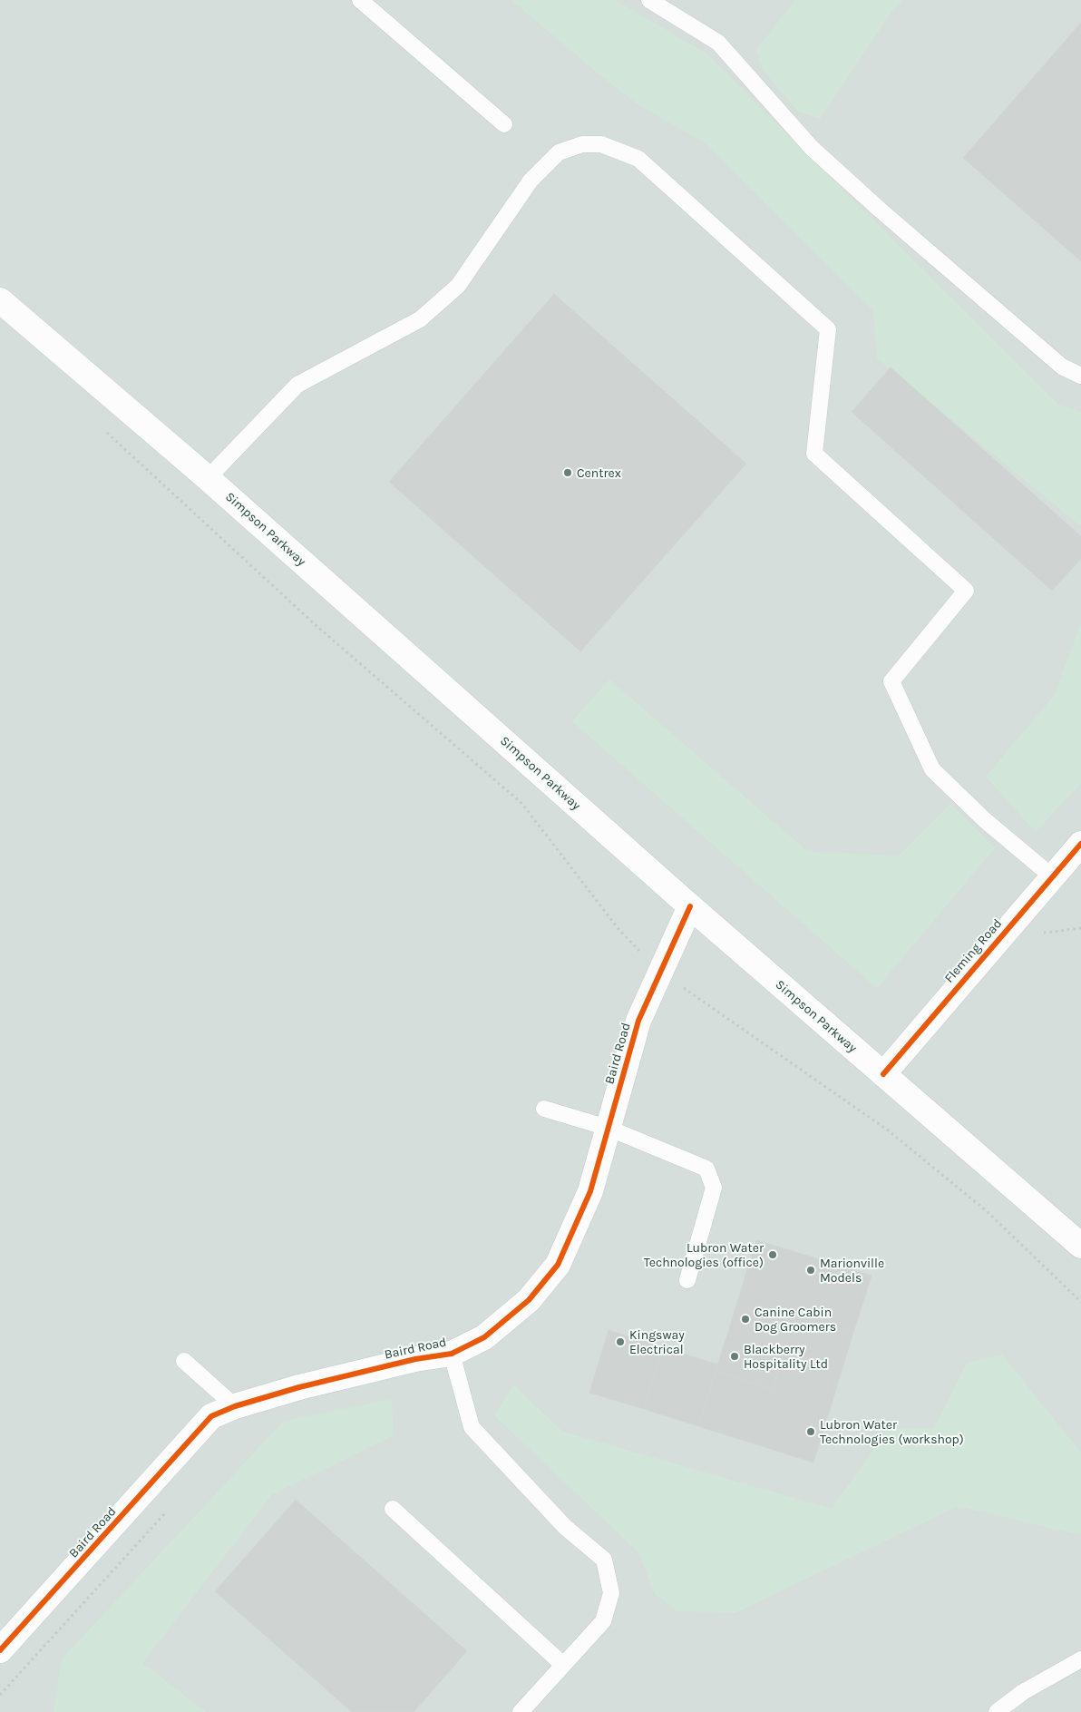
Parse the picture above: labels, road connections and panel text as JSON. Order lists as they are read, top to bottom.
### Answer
{
  "streets": {
    "main road": ["Simpson Parkway", "Fleming Road", "Baird Road"]
  },
  "crossings": [
    ["Simpson Parkway", "Fleming Road"],
    ["Simpson Parkway", "Baird Road"]
  ],
  "places": [
    "Centrex",
    "Lubron Water Technologies (office)",
    "Marionville Models",
    "Canine Cabin Dog Groomers",
    "Kingsway Electrical",
    "Blackberry Hospitality Ltd",
    "Lubron Water Technologies (workshop)"
  ]
}
